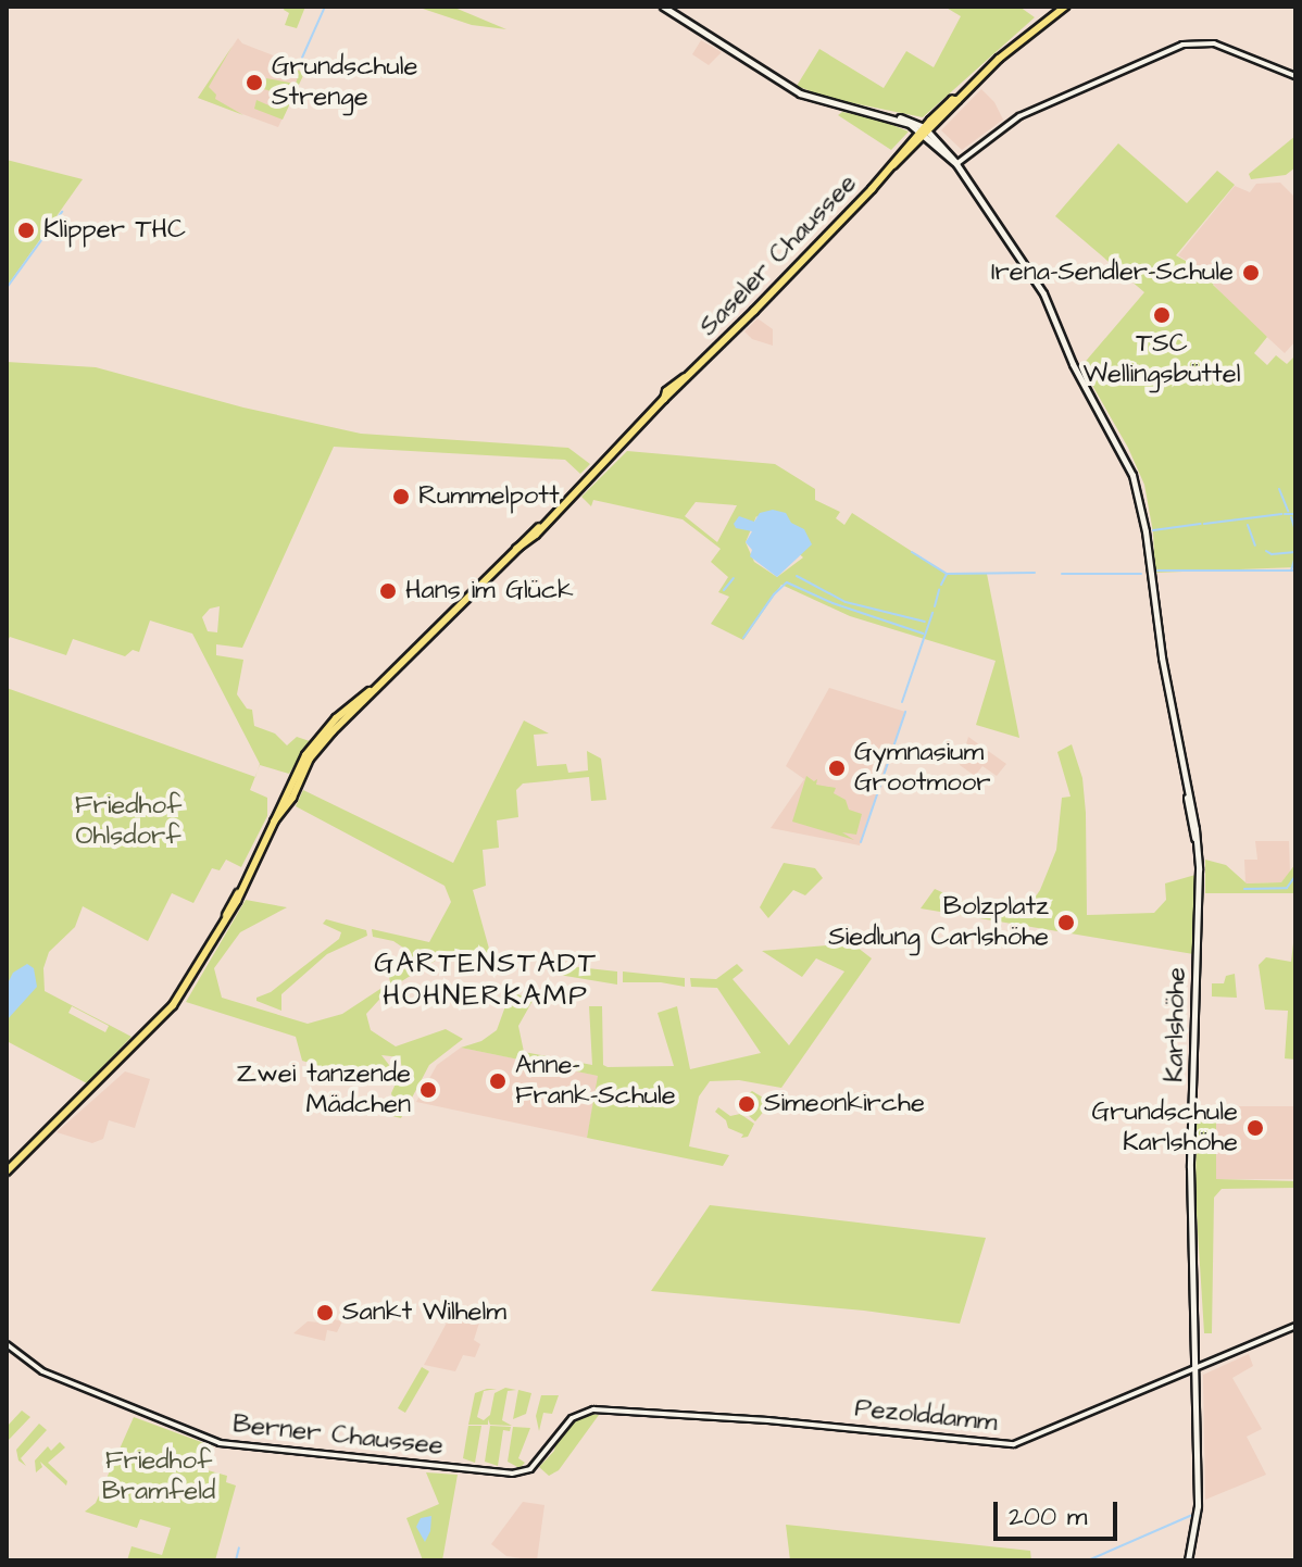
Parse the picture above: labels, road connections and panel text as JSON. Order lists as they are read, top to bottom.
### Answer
{
  "streets": {
    "main road": ["Saseler Chaussee", "Karlshöhe"],
    "street": ["Pezolddamm", "Berner Chaussee"]
  },
  "crossings": [
    ["Saseler Chaussee", "Karlshöhe"],
    ["Karlshöhe", "Pezolddamm"],
    ["Pezolddamm", "Berner Chaussee"]
  ],
  "districts": ["GARTENSTADT HOHNERKAMP"],
  "parks": ["Friedhof Ohlsdorf", "Friedhof Bramfeld"],
  "places": [
    "Grundschule Strenge",
    "Klipper THC",
    "Irena-Sendler-Schule",
    "TSC Wellingsbüttel",
    "Rummelpott",
    "Hans im Glück",
    "Gymnasium Grootmoor",
    "Bolzplatz Siedlung Carlshöhe",
    "Anne- Frank-Schule",
    "Zwei tanzende Mädchen",
    "Simeonkirche",
    "Grundschule Karlshöhe",
    "Sankt Wilhelm"
  ],
  "scale_bar": "200 m"
}
